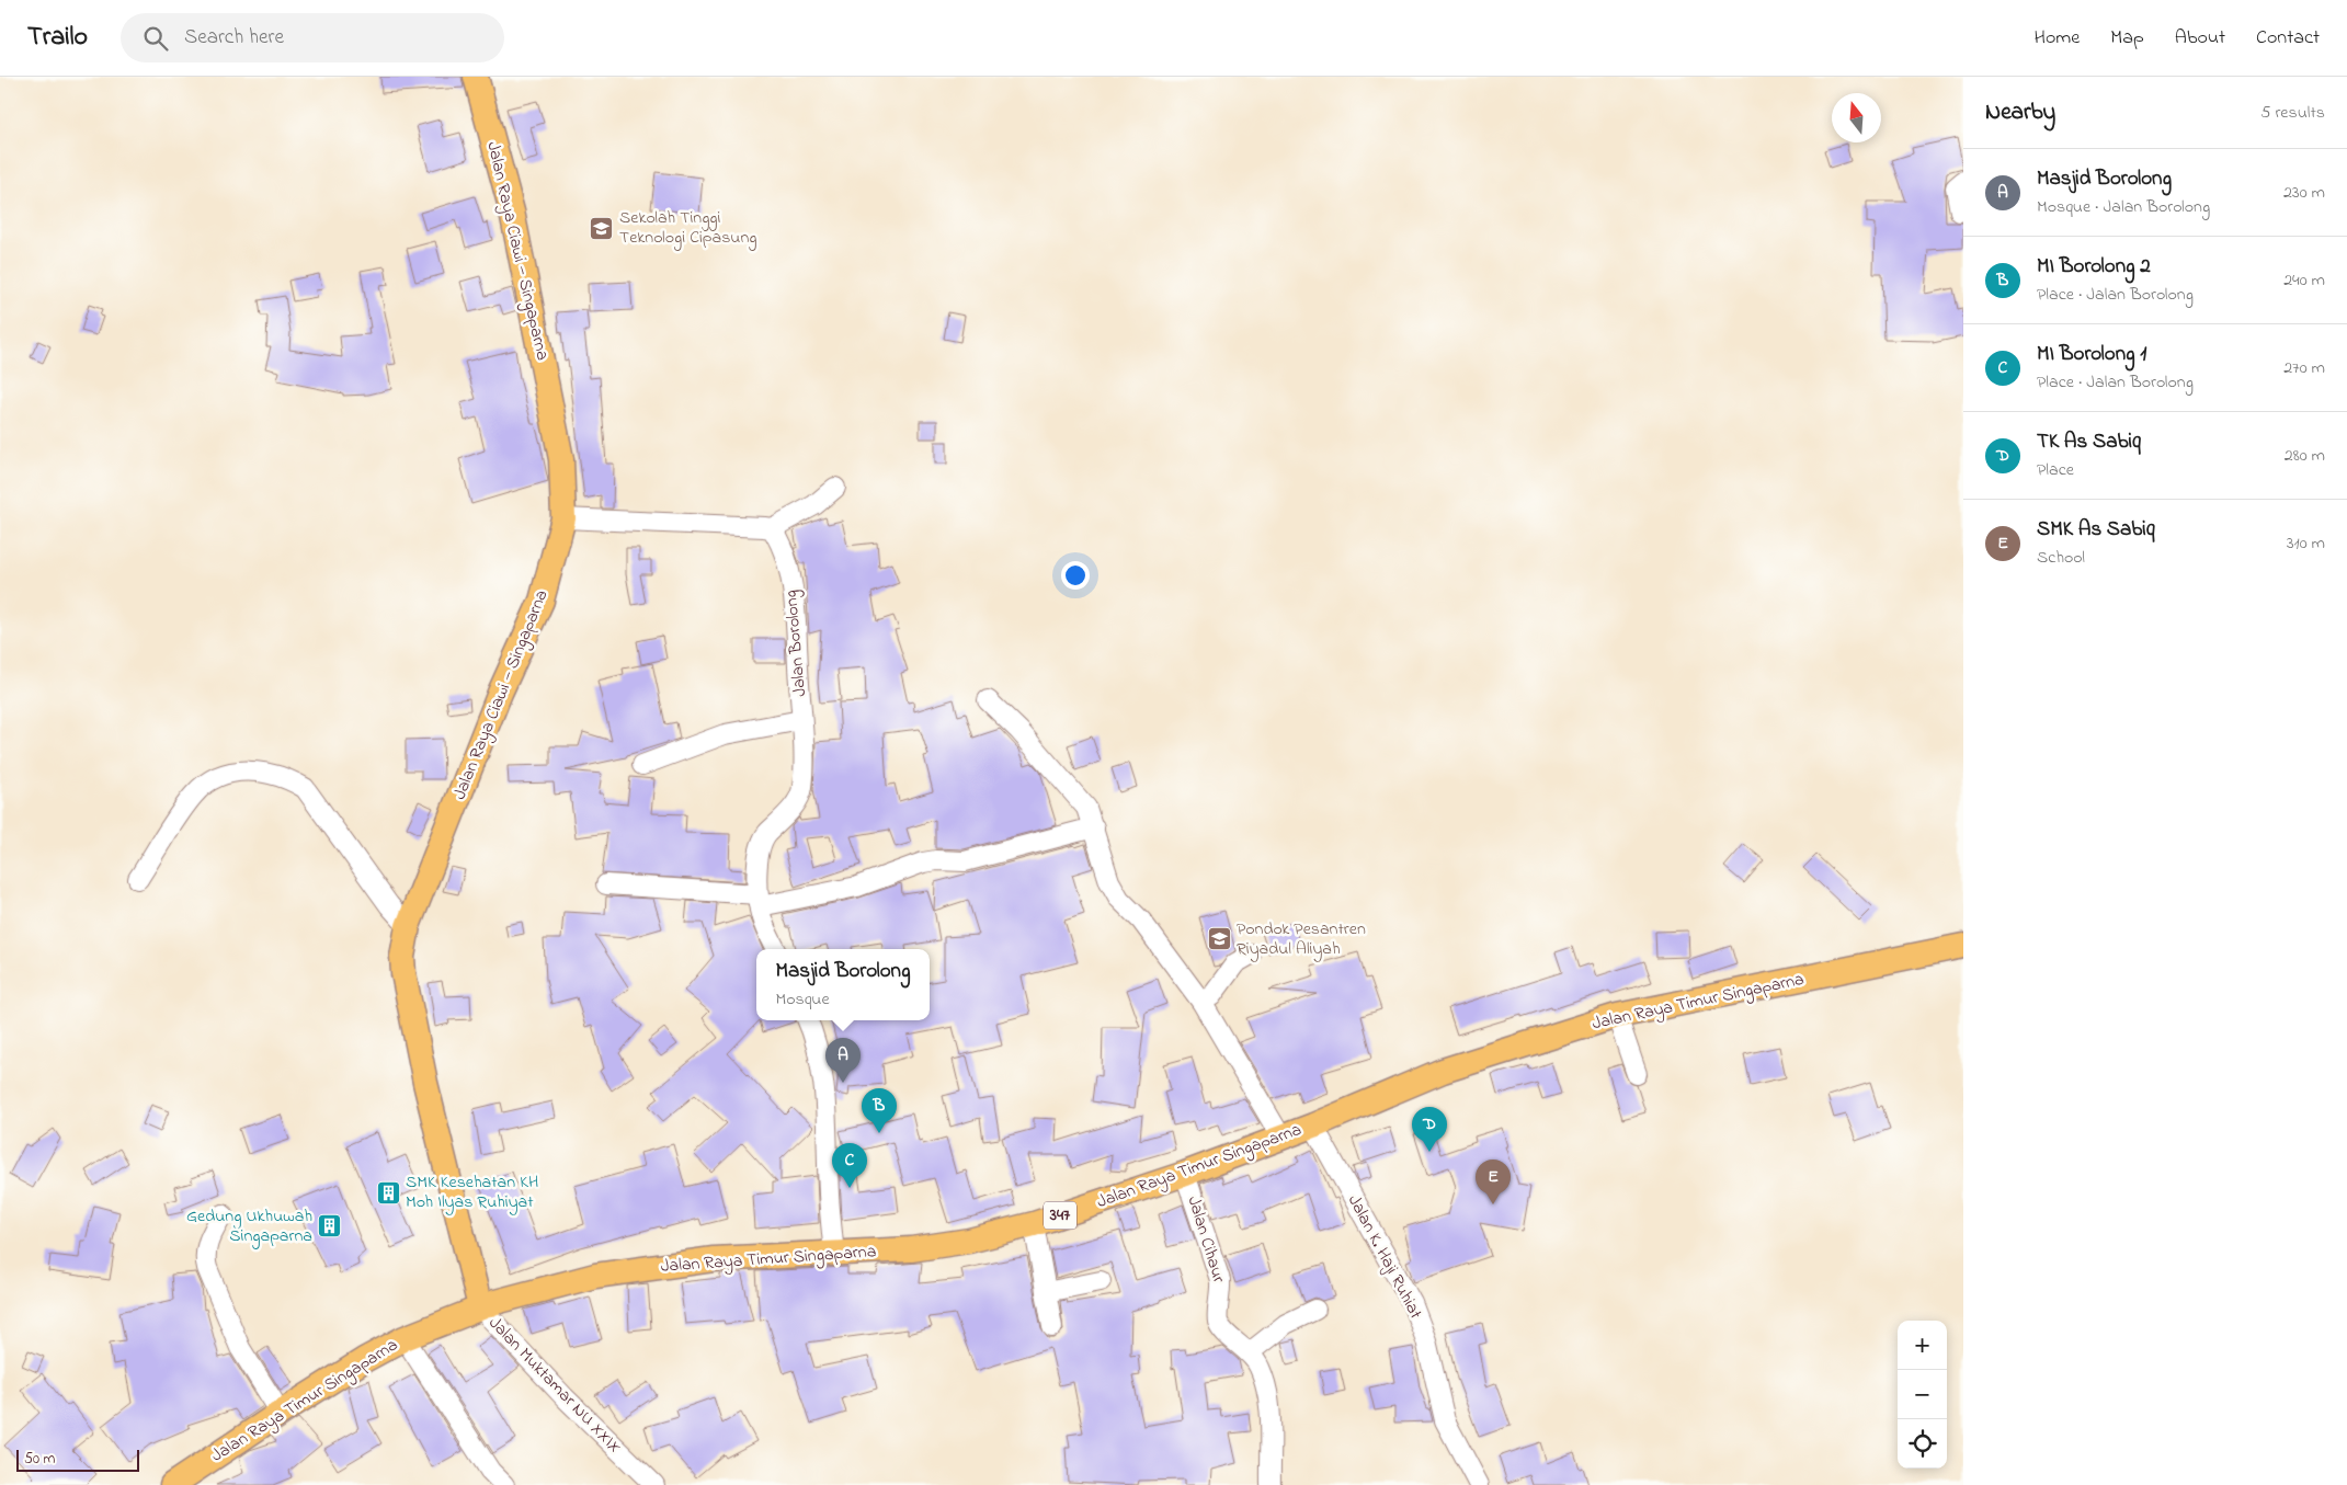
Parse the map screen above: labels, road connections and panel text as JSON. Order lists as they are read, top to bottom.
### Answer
{
  "streets": {
    "main road": ["Jalan Raya Ciawi — Singaparna", "Jalan Raya Timur Singaparna", "347"],
    "street": [
      "Jalan Borolong",
      "Jalan Cihaur",
      "Jalan K. Haji Ruhiat",
      "Jalan Muktamar NU XXIX"
    ]
  },
  "crossings": [
    ["Jalan Raya Ciawi — Singaparna", "Jalan Raya Timur Singaparna"],
    ["Jalan Raya Ciawi — Singaparna", "Jalan Muktamar NU XXIX"],
    ["Jalan Raya Timur Singaparna", "Jalan Cihaur"],
    ["Jalan Raya Timur Singaparna", "Jalan K. Haji Ruhiat"],
    ["Jalan Raya Timur Singaparna", "Jalan Muktamar NU XXIX"]
  ],
  "places": {
    "school or university": ["Sekolah Tinggi Teknologi Cipasung", "Pondok Pesantren Riyadul Aliyah"],
    "building": ["SMK Kesehatan KH Moh Ilyas Ruhiyat", "Gedung Ukhuwah Singaparna"]
  },
  "scale_bar": "50 m",
  "north": "top",
  "page": {
    "header": "Trailo",
    "search": "Search here",
    "nav": [
      "Home",
      "Map",
      "About",
      "Contact"
    ],
    "heading": ["Nearby", "5 results"],
    "list": [
      {
        "mark": "A",
        "name": "Masjid Borolong",
        "note": "Mosque · Jalan Borolong",
        "value": "230 m"
      },
      {
        "mark": "B",
        "name": "MI Borolong 2",
        "note": "Place · Jalan Borolong",
        "value": "240 m"
      },
      {
        "mark": "C",
        "name": "MI Borolong 1",
        "note": "Place · Jalan Borolong",
        "value": "270 m"
      },
      {
        "mark": "D",
        "name": "TK As Sabiq",
        "note": "Place",
        "value": "280 m"
      },
      {
        "mark": "E",
        "name": "SMK As Sabiq",
        "note": "School",
        "value": "310 m"
      }
    ],
    "popup": ["Masjid Borolong", "Mosque"],
    "pins": [
      "A",
      "B",
      "D",
      "C",
      "E"
    ],
    "map_buttons": ["+", "−"],
    "scale": "50 m"
  }
}
